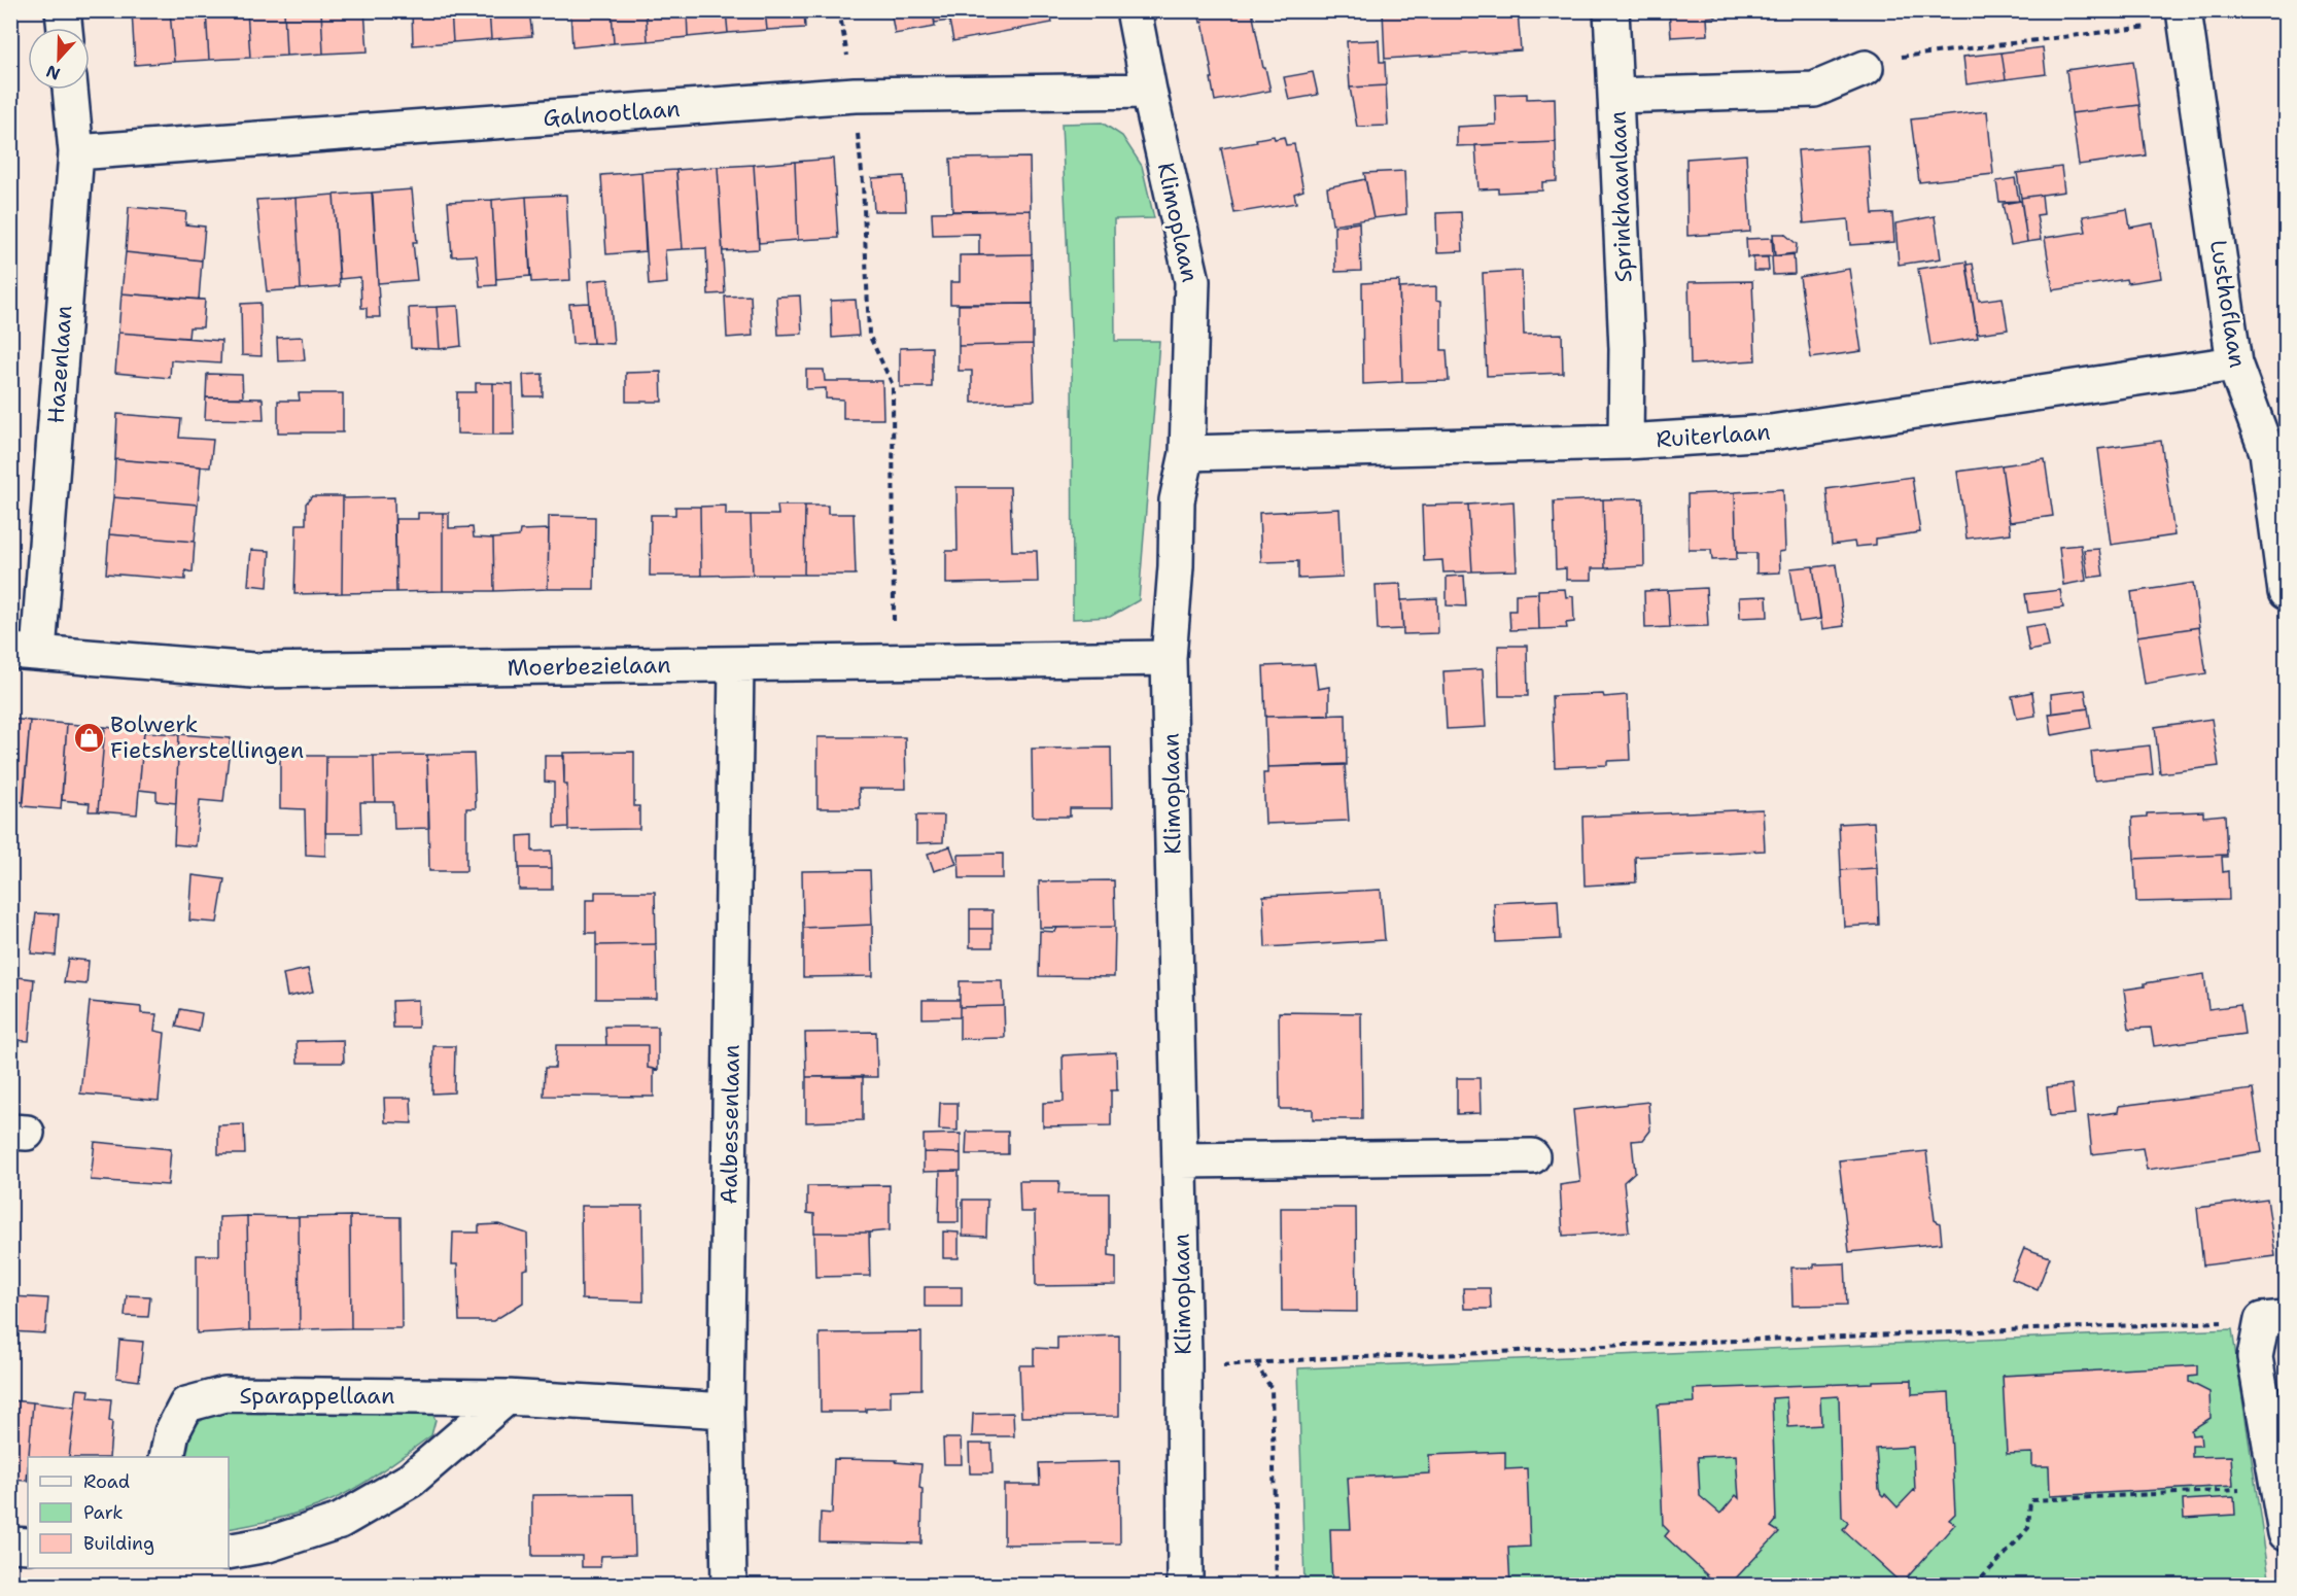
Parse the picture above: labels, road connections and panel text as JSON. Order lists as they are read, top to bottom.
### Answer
{
  "streets": {
    "street": [
      "Galnootlaan",
      "Sprinkhaanlaan",
      "Klimoplaan",
      "Lusthoflaan",
      "Hazenlaan",
      "Ruiterlaan",
      "Moerbezielaan",
      "Aalbessenlaan",
      "Sparappellaan"
    ]
  },
  "crossings": [
    ["Galnootlaan", "Klimoplaan"],
    ["Galnootlaan", "Hazenlaan"],
    ["Sprinkhaanlaan", "Ruiterlaan"],
    ["Klimoplaan", "Ruiterlaan"],
    ["Klimoplaan", "Moerbezielaan"],
    ["Lusthoflaan", "Ruiterlaan"],
    ["Hazenlaan", "Moerbezielaan"],
    ["Moerbezielaan", "Aalbessenlaan"],
    ["Aalbessenlaan", "Sparappellaan"]
  ],
  "places": {
    "shop": ["Bolwerk Fietsherstellingen"]
  },
  "legend": ["Road", "Park", "Building"],
  "north": "bottom"
}
